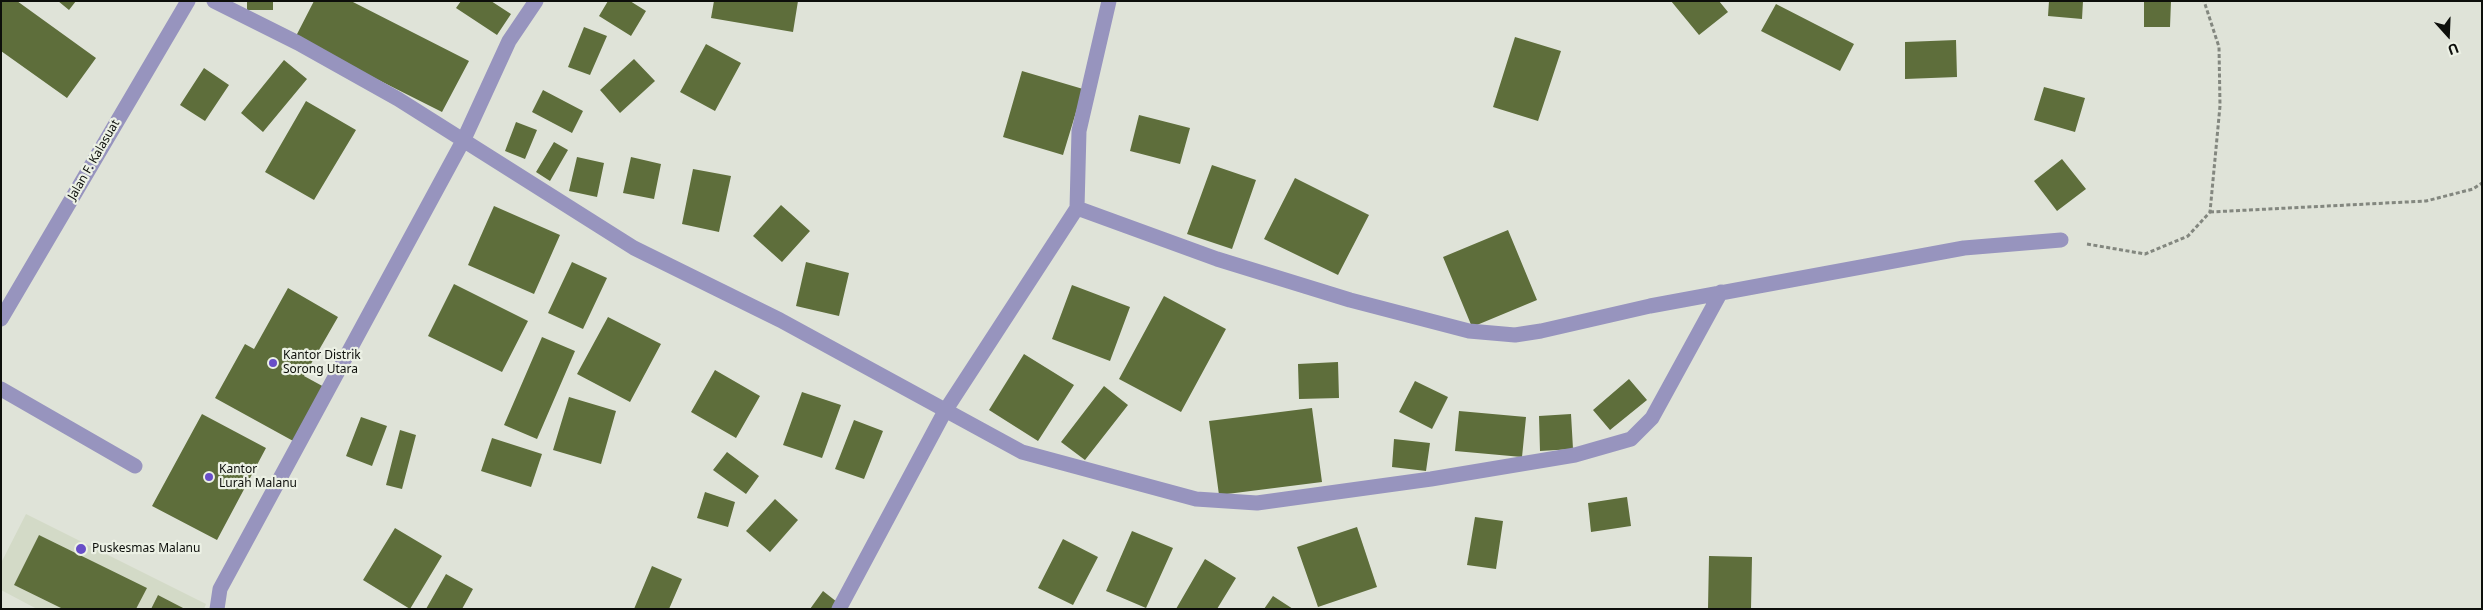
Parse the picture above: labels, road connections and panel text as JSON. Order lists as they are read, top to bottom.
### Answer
{
  "streets": {
    "street": ["Jalan F. Kalasuat"]
  },
  "places": ["Kantor Distrik Sorong Utara", "Kantor Lurah Malanu", "Puskesmas Malanu"],
  "north": "bottom"
}
